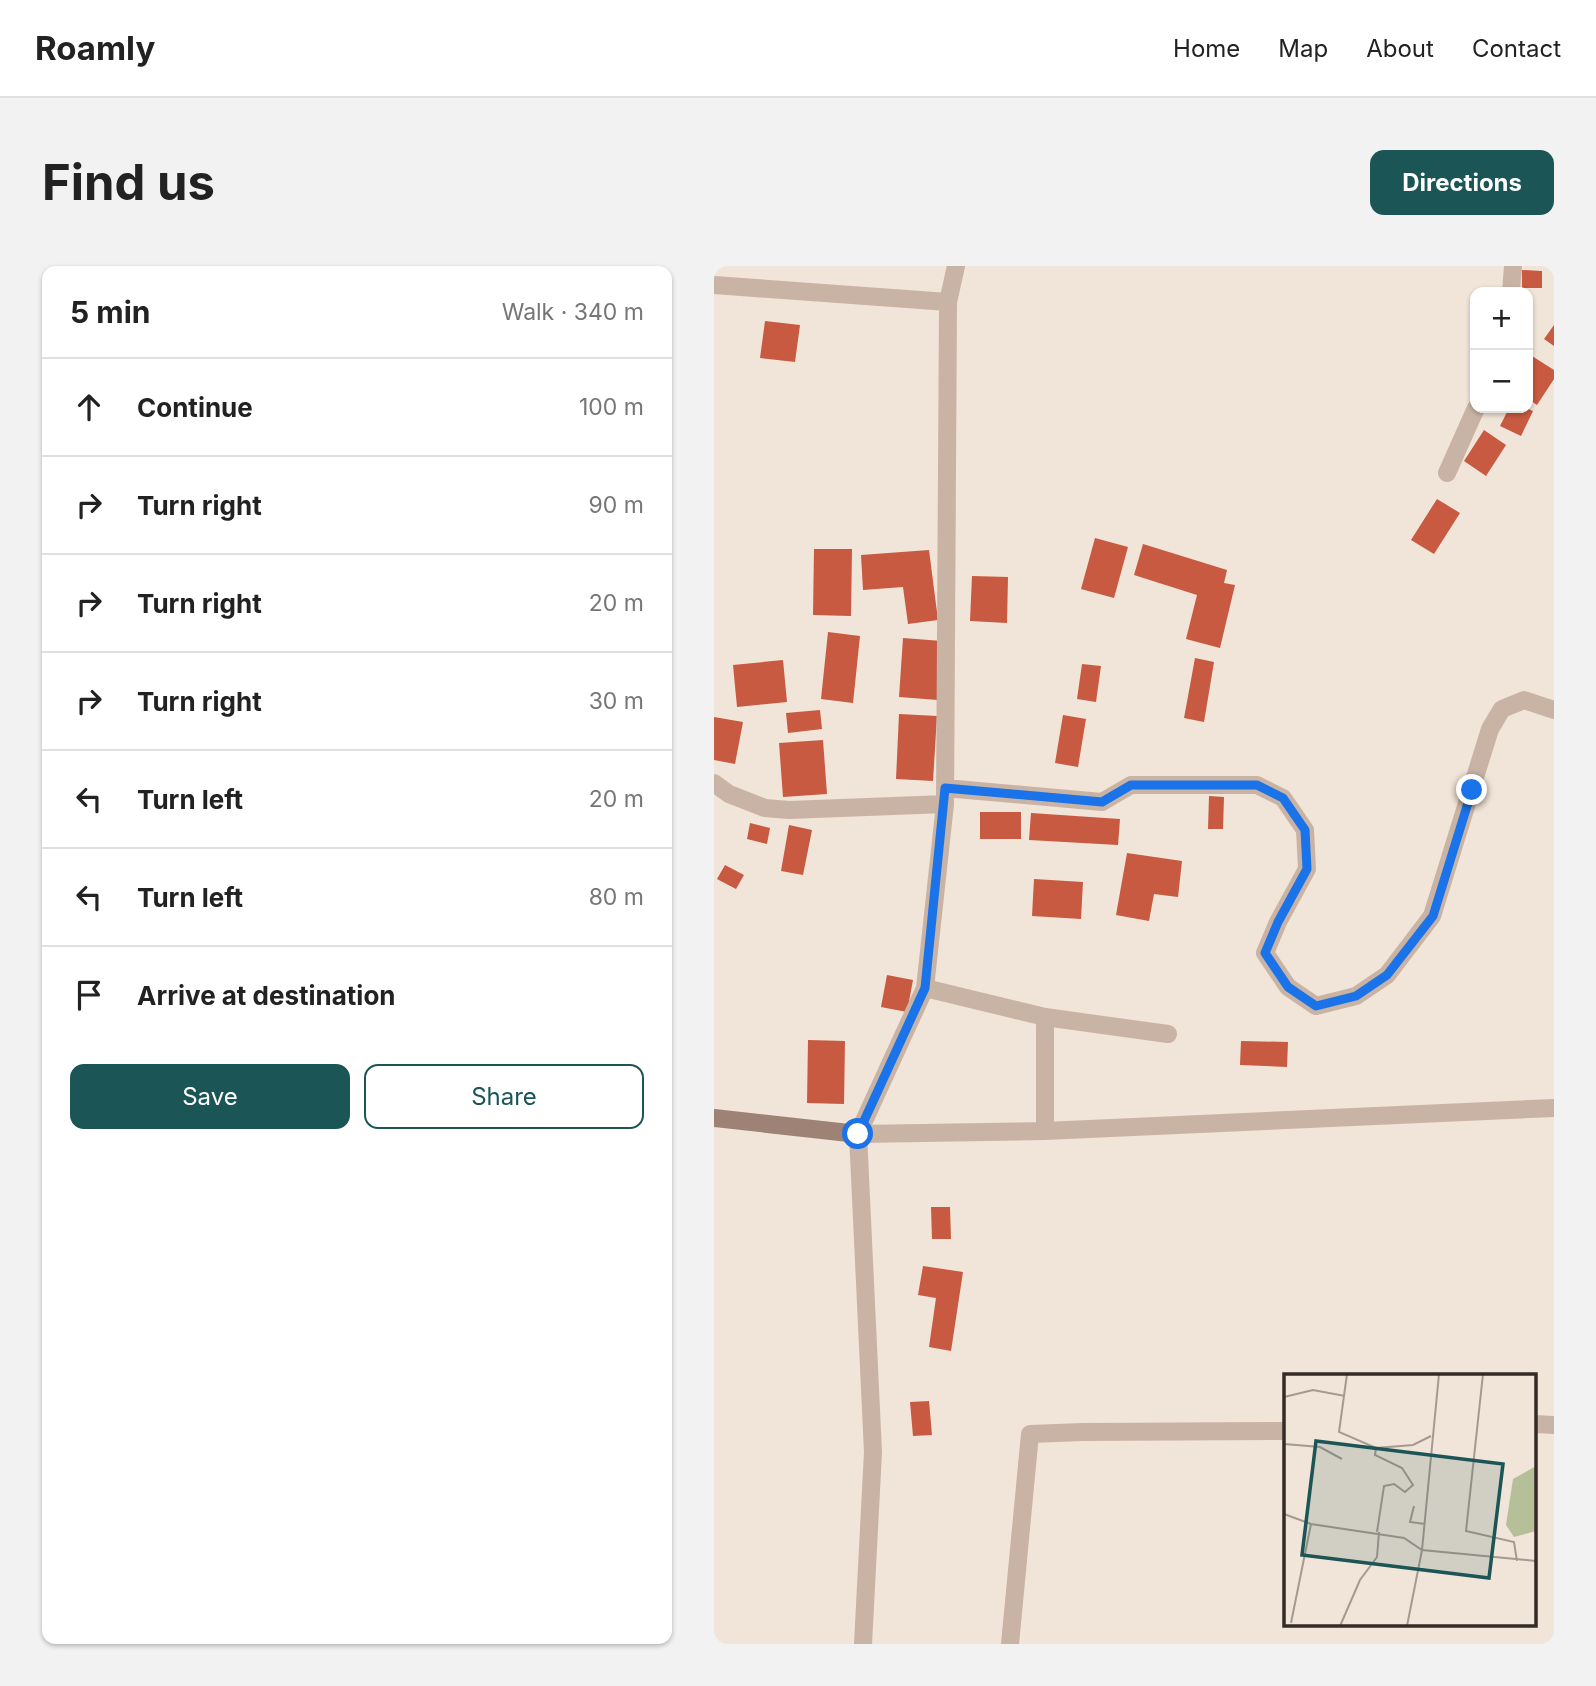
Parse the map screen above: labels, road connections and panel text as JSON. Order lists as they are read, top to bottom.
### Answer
{
  "page": {
    "header": "Roamly",
    "nav": [
      "Home",
      "Map",
      "About",
      "Contact"
    ],
    "buttons": [
      "Directions",
      ["Save", "Share"]
    ],
    "title": "Find us",
    "heading": ["5 min", "Walk · 340 m"],
    "map_buttons": ["+", "−"],
    "list": [
      ["Continue", "100 m"],
      ["Turn right", "90 m"],
      ["Turn right", "20 m"],
      ["Turn right", "30 m"],
      ["Turn left", "20 m"],
      ["Turn left", "80 m"],
      "Arrive at destination"
    ]
  }
}
